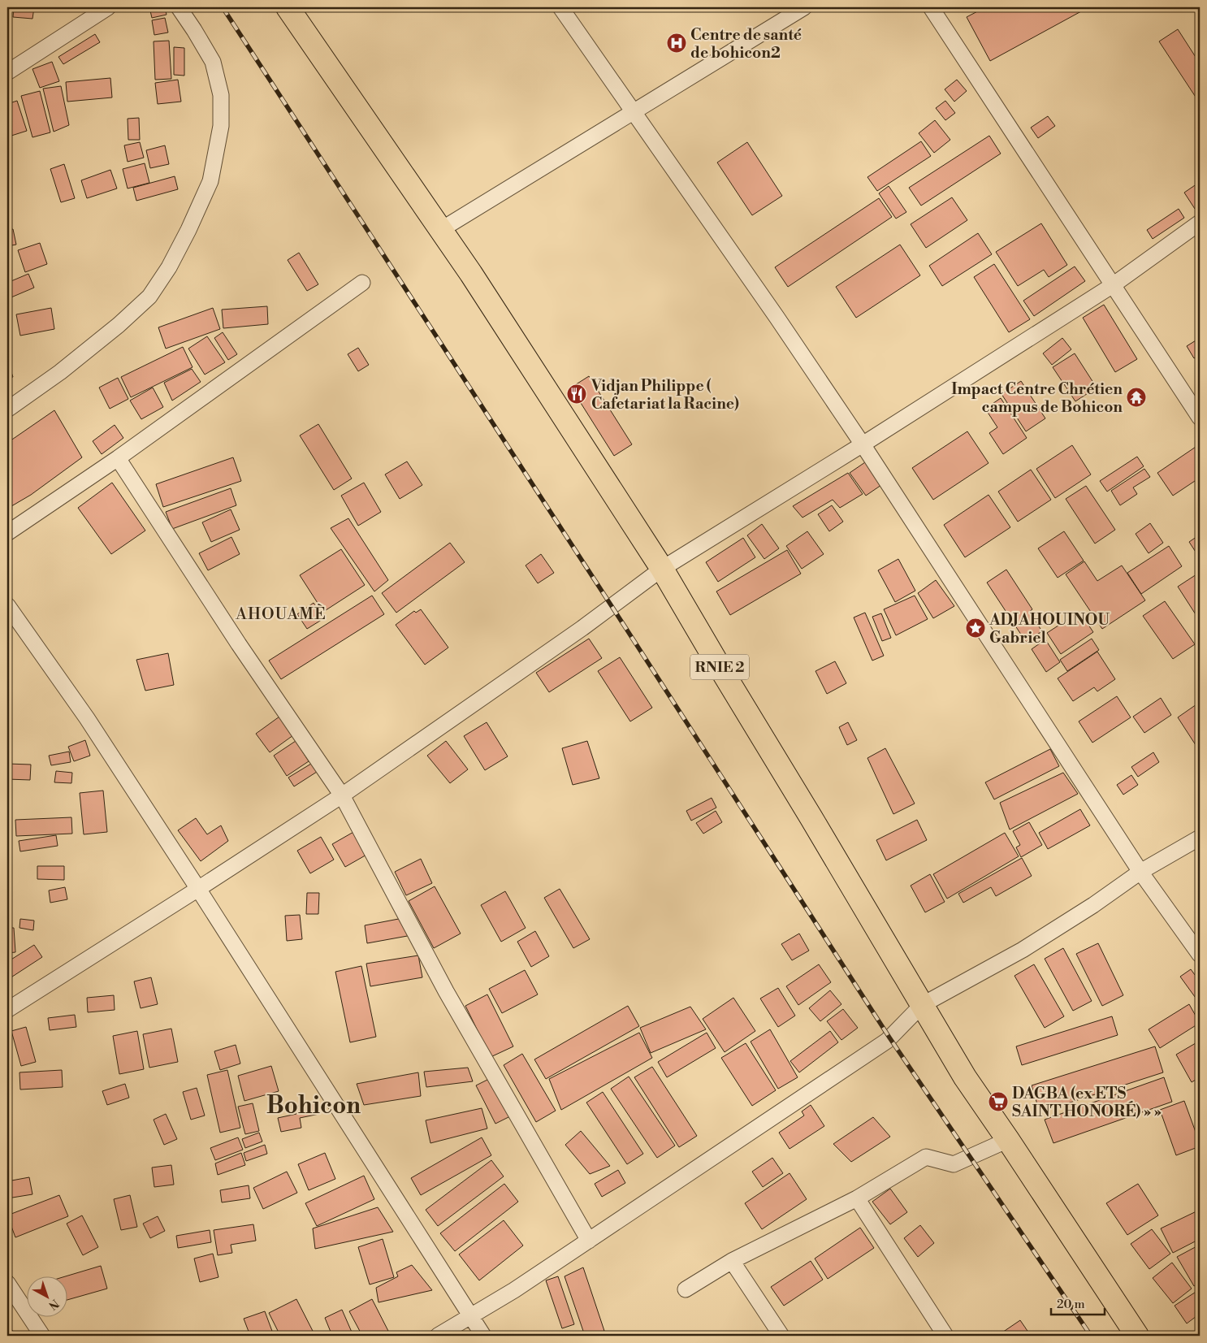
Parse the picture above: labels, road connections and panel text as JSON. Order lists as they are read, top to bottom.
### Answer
{
  "streets": {
    "highway": ["RNIE 2"]
  },
  "districts": ["AHOUAMÈ", "Bohicon"],
  "places": {
    "hospital": ["Centre de santé de bohicon2"],
    "restaurant": ["Vidjan Philippe ( Cafetariat la Racine)"],
    "temple": ["Impact Centre Chrétien campus de Bohicon"],
    "place": ["ADJAHOUINOU Gabriel"],
    "supermarket": ["DAGBA (ex ETS SAINT HONORÉ) » »"]
  },
  "scale_bar": "20 m",
  "north": "bottom right"
}
